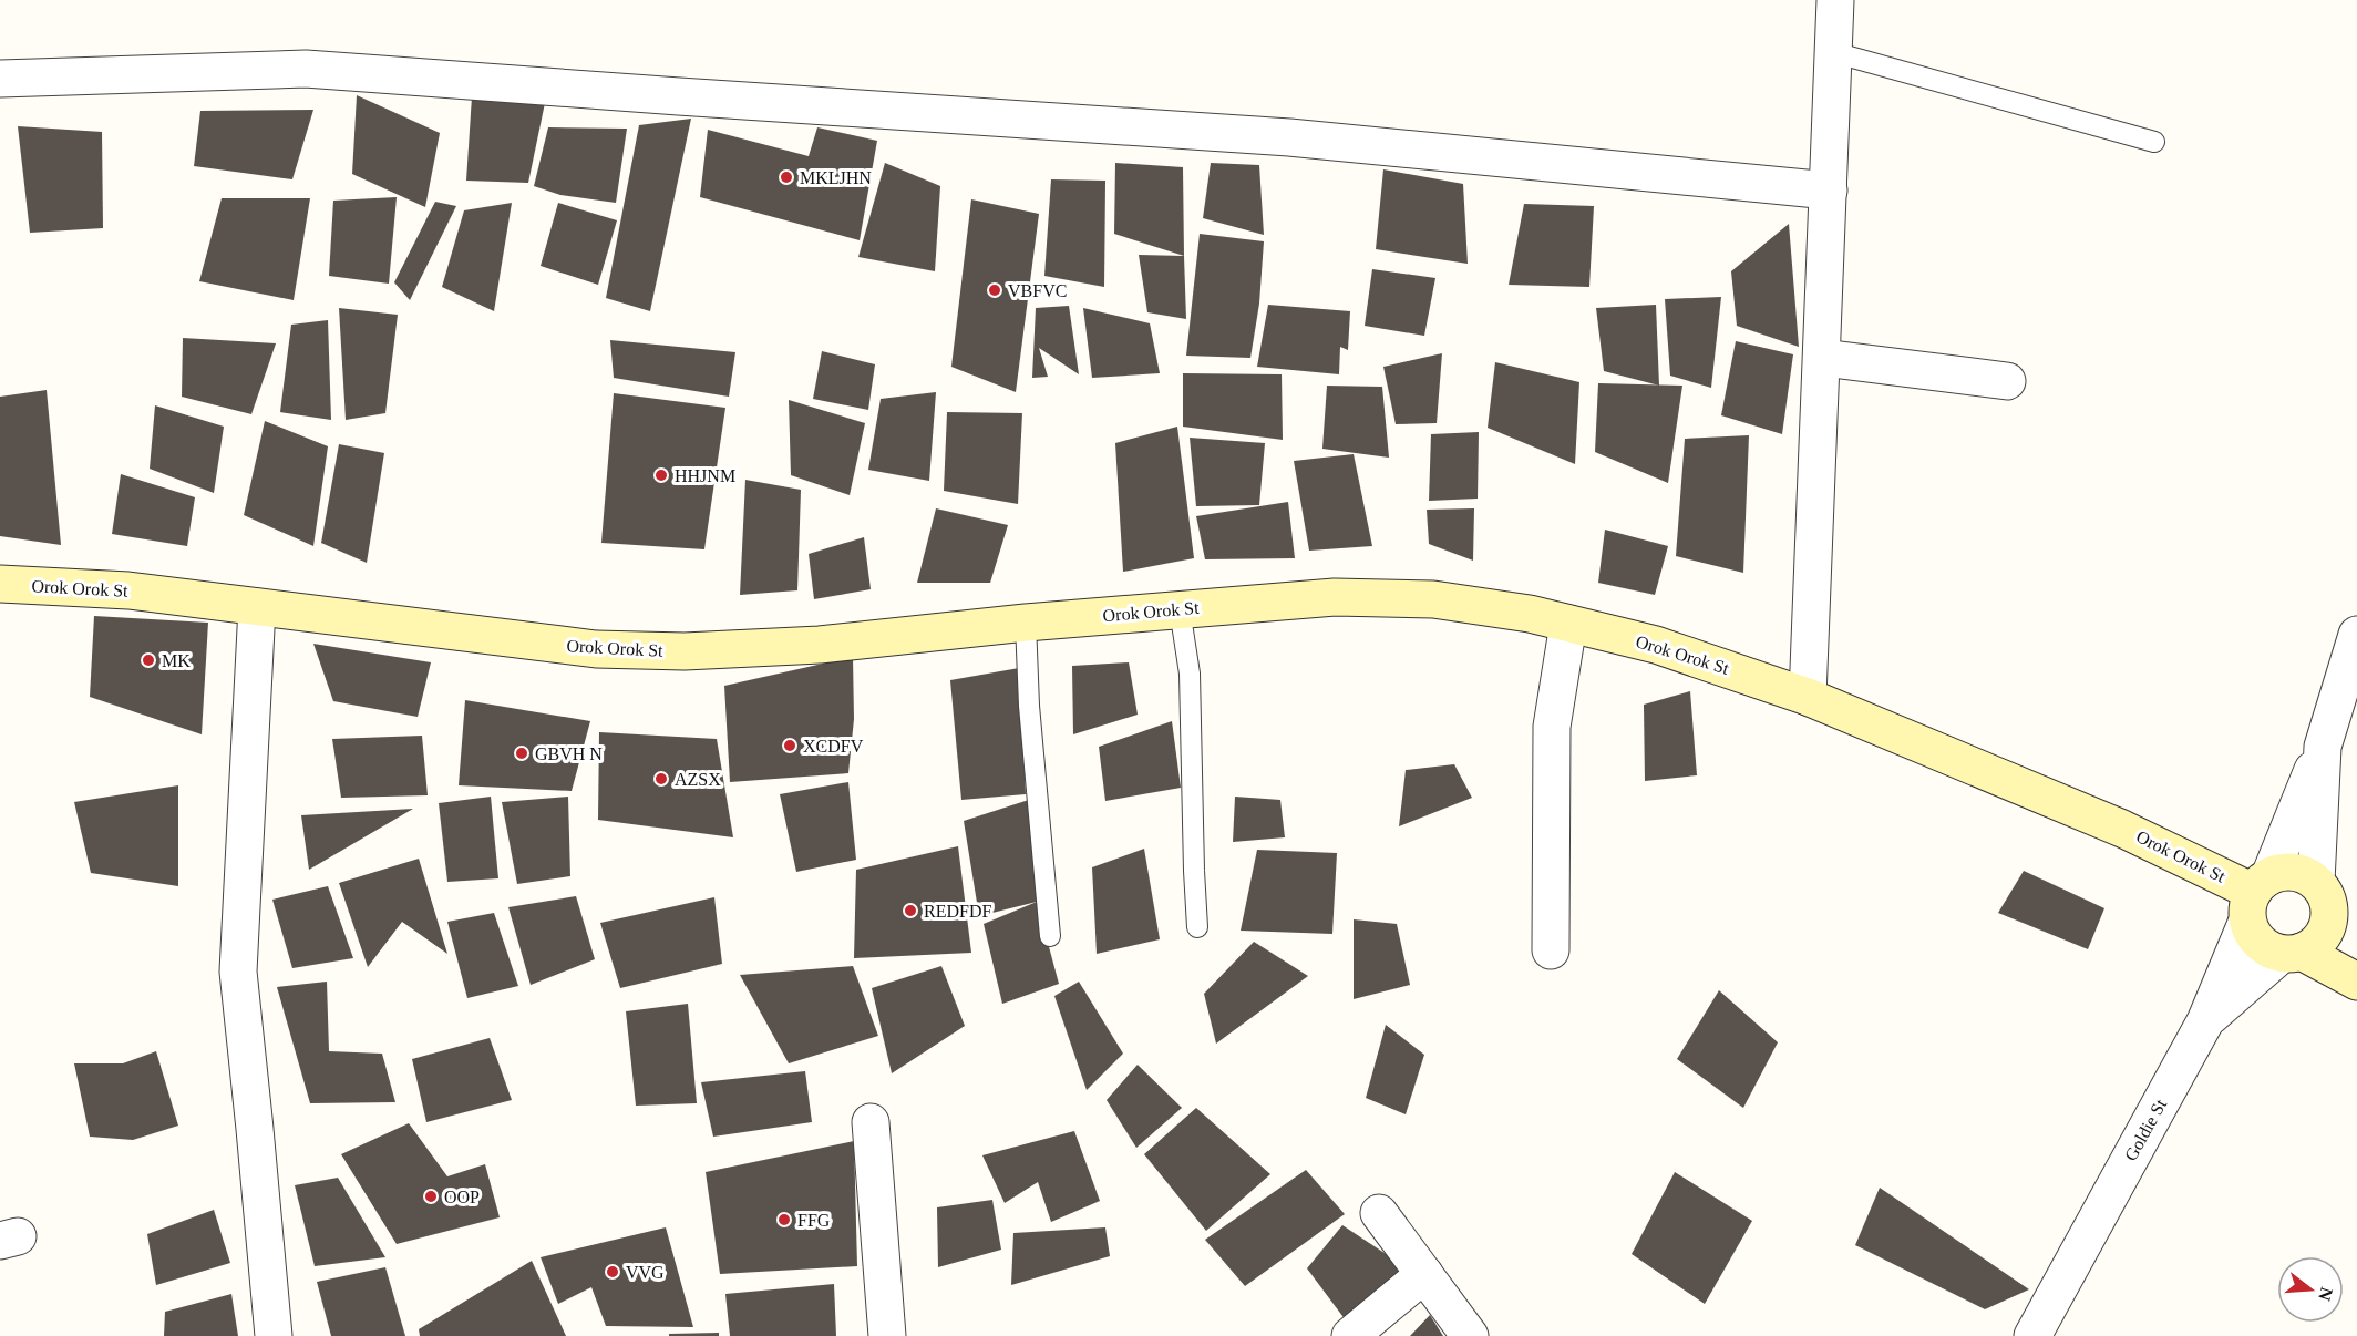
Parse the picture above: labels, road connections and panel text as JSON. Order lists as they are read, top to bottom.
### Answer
{
  "streets": {
    "main road": ["Orok Orok St"],
    "street": ["Goldie St"]
  },
  "crossings": [
    ["Orok Orok St", "Goldie St"]
  ],
  "places": [
    "MKLJHN",
    "VBFVC",
    "HHJNM",
    "MK",
    "XCDFV",
    "GBVH N",
    "AZSX",
    "REDFDF",
    "OOP",
    "FFG",
    "VVG"
  ],
  "north": "right"
}
